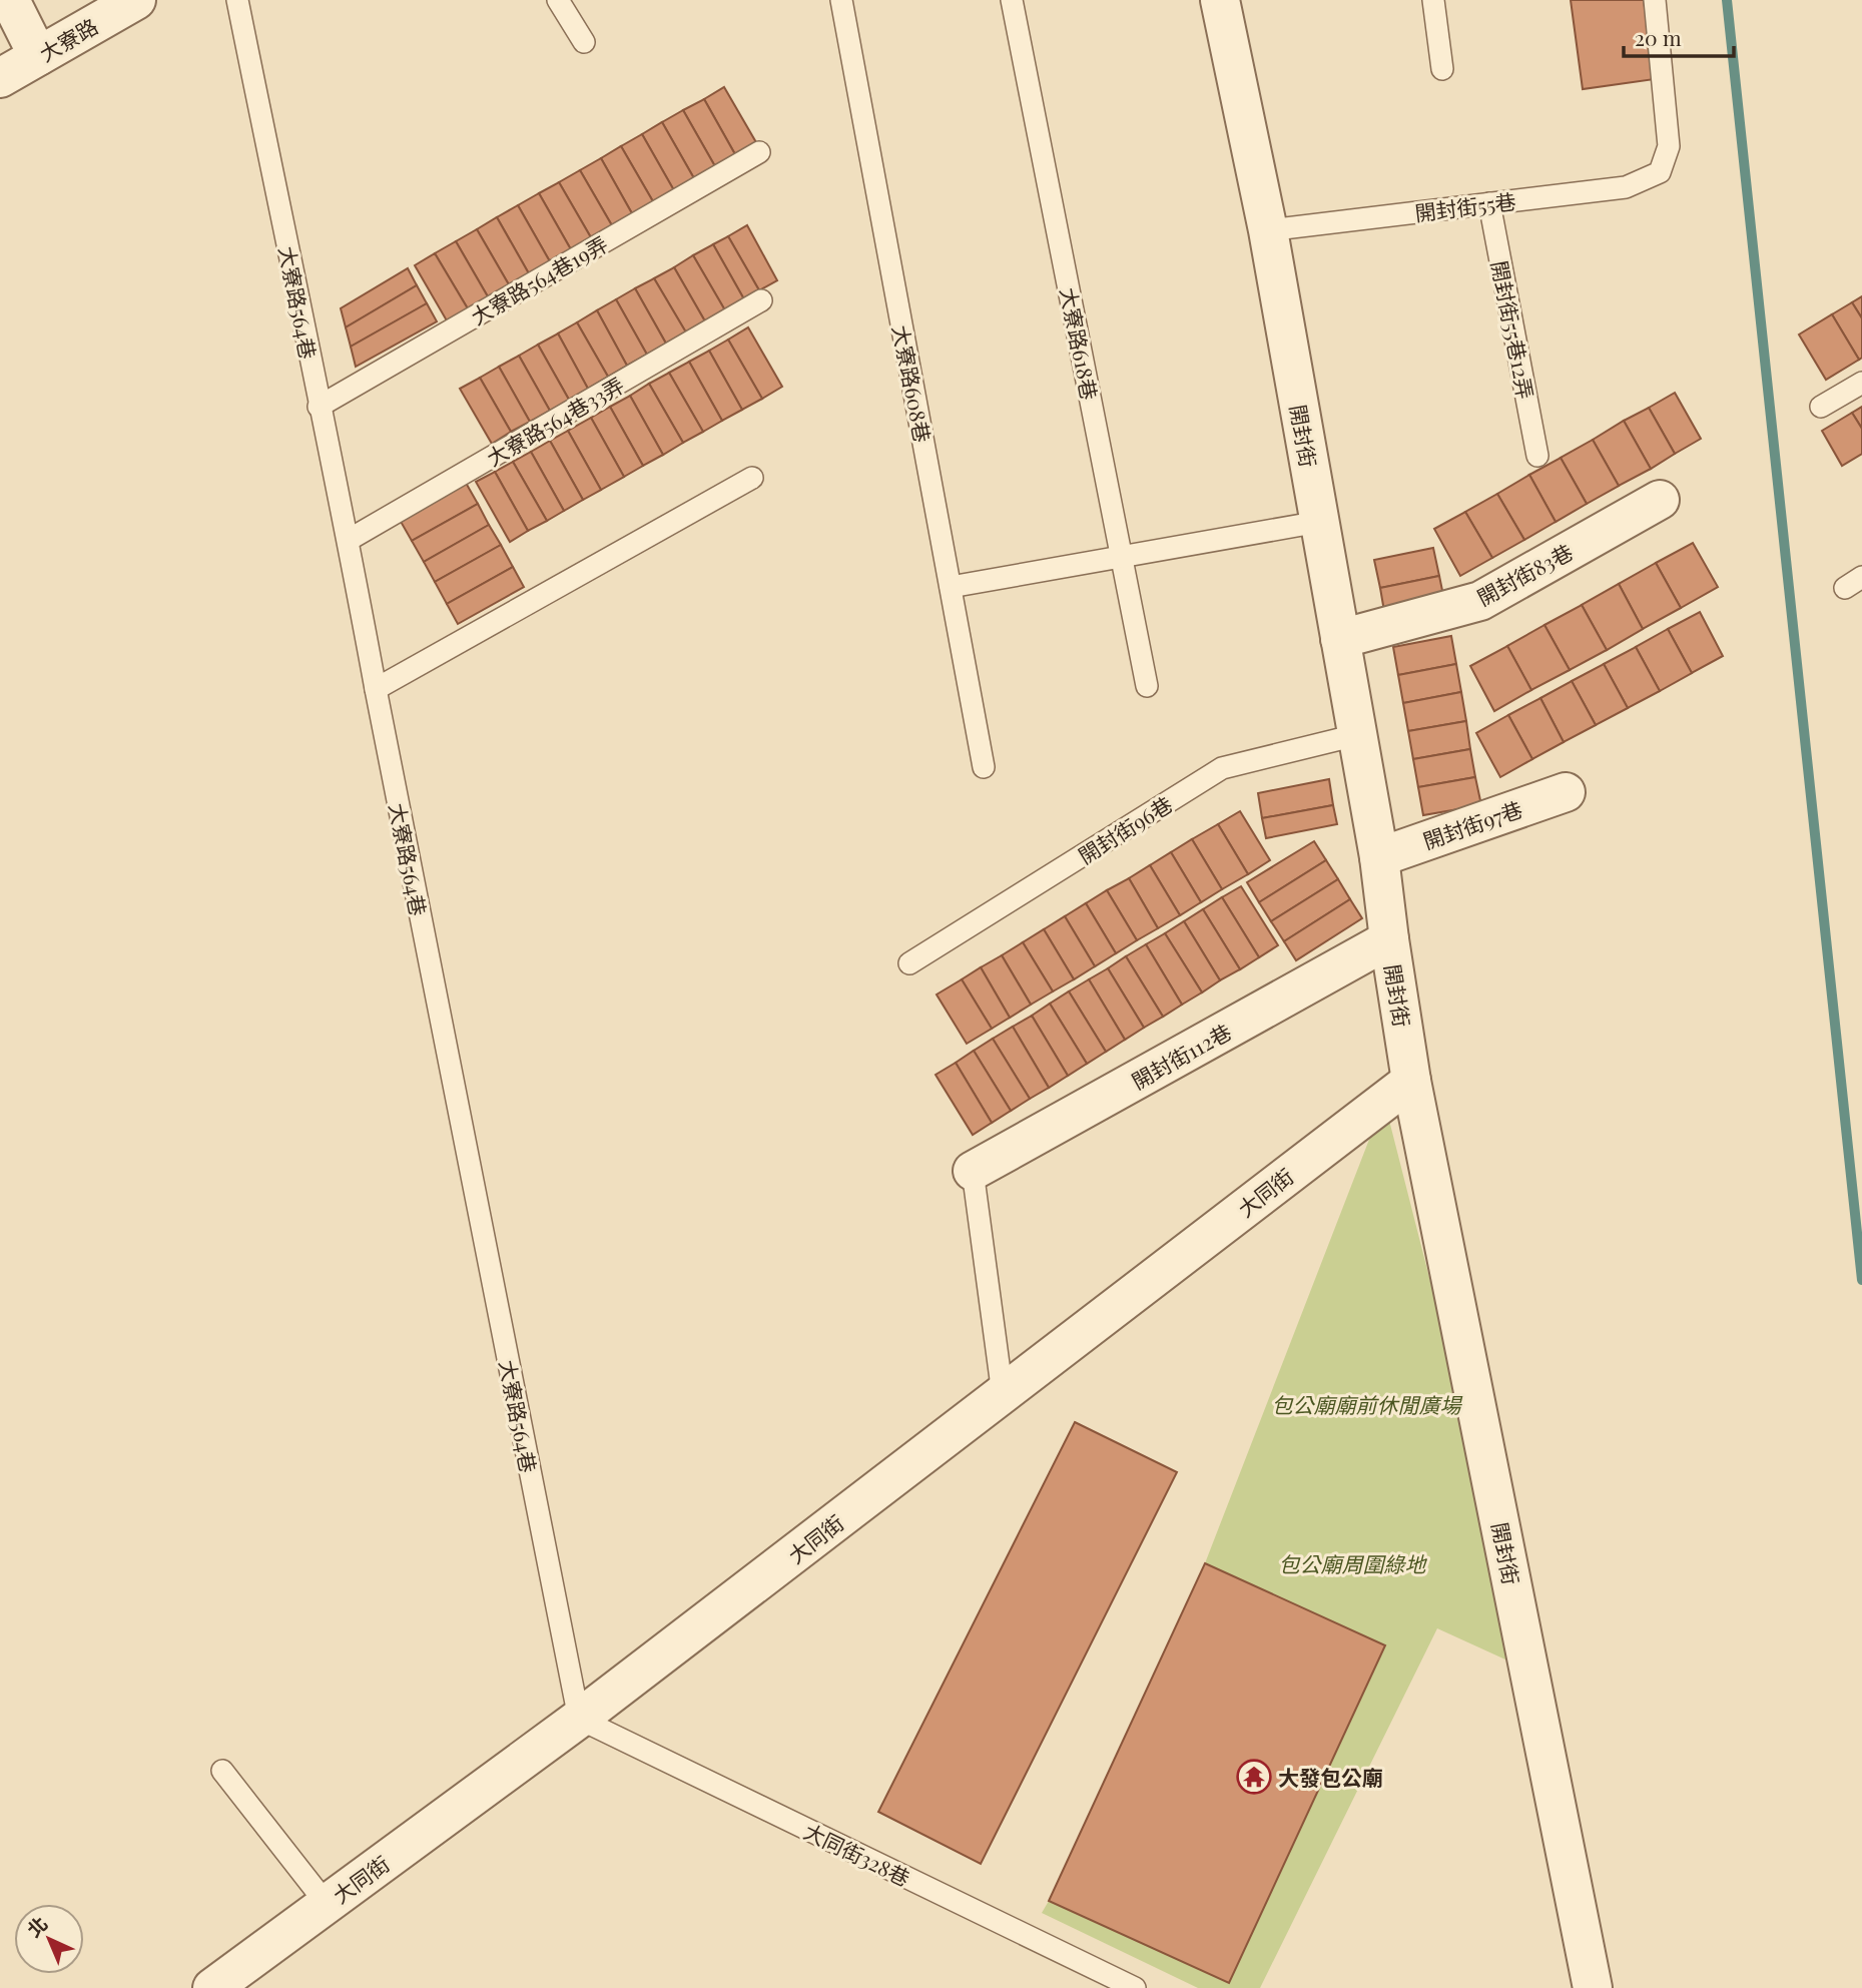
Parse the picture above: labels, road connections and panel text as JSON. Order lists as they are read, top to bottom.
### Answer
{
  "streets": {
    "street": [
      "大寮路",
      "開封街",
      "開封街83巷",
      "開封街97巷",
      "開封街112巷",
      "大同街"
    ],
    "lane": [
      "開封街55巷",
      "大寮路564巷19弄",
      "大寮路564巷",
      "開封街55巷12弄",
      "大寮路618巷",
      "大寮路608巷",
      "大寮路564巷33弄",
      "開封街96巷",
      "大同街328巷"
    ]
  },
  "crossings": [
    ["開封街55巷", "開封街55巷12弄"],
    ["開封街55巷", "開封街"],
    ["大寮路564巷19弄", "大寮路564巷"],
    ["大寮路564巷", "大寮路564巷33弄"],
    ["大寮路564巷", "大同街"],
    ["大寮路564巷", "大同街328巷"],
    ["開封街", "開封街83巷"],
    ["開封街", "開封街97巷"],
    ["開封街", "開封街96巷"],
    ["開封街", "開封街112巷"],
    ["開封街", "大同街"],
    ["大同街", "大同街328巷"]
  ],
  "parks": ["包公廟廟前休閒廣場", "包公廟周圍綠地"],
  "places": {
    "temple": ["大發包公廟"]
  },
  "scale_bar": "20 m",
  "north": "top left"
}
